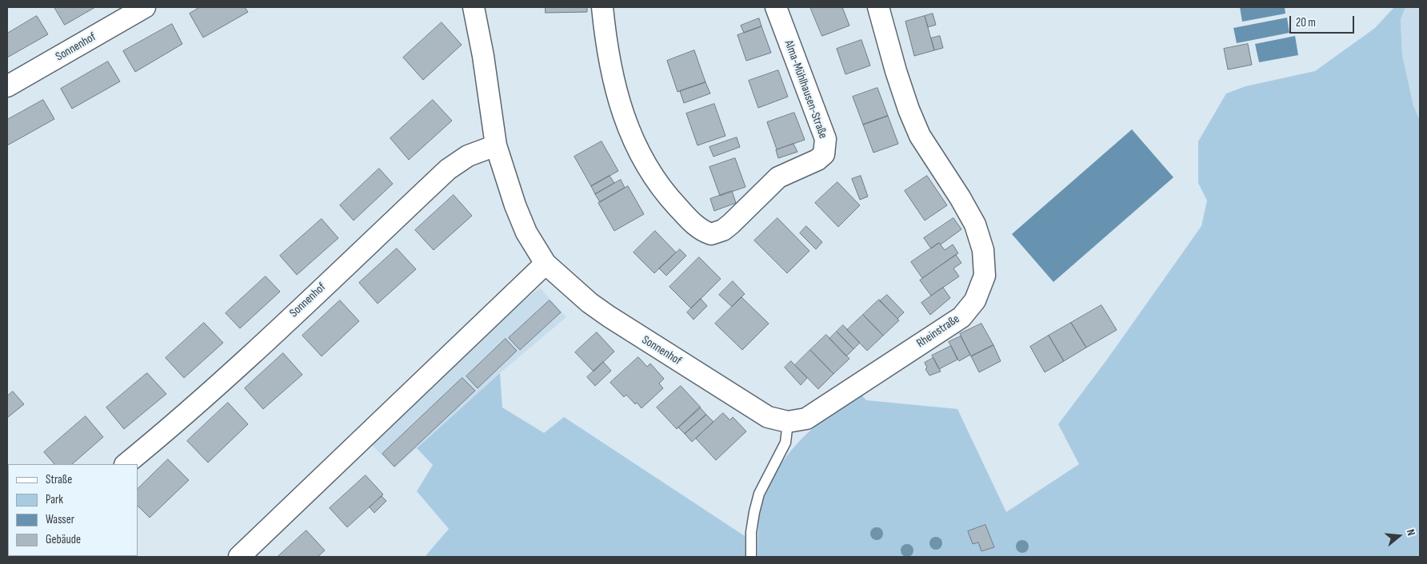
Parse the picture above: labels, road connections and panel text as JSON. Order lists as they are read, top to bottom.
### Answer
{
  "streets": {
    "street": ["Sonnenhof", "Alma-Mühlhausen-Straße", "Rheinstraße"]
  },
  "crossings": [
    ["Sonnenhof", "Rheinstraße"]
  ],
  "legend": [
    "Straße",
    "Park",
    "Wasser",
    "Gebäude"
  ],
  "scale_bar": "20 m",
  "north": "right"
}
